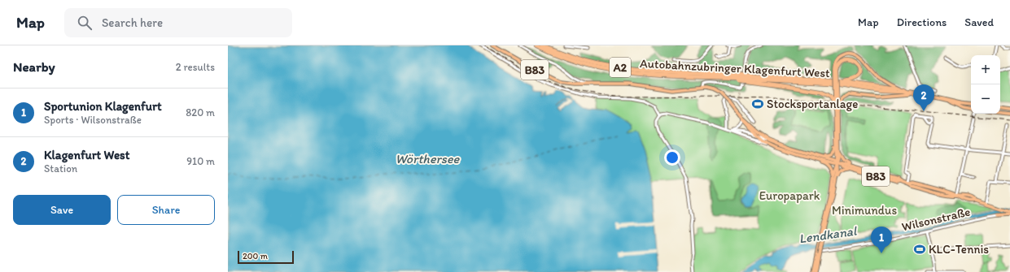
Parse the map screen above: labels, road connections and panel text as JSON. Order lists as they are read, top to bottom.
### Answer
{
  "streets": {
    "highway": ["A2", "Autobahnzubringer Klagenfurt West"],
    "main road": ["B83"],
    "street": ["Wilsonstraße"]
  },
  "water": ["Wörthersee", "Lendkanal"],
  "parks": ["Europapark", "Minimundus"],
  "places": {
    "sports": ["Stocksportanlage", "KLC-Tennis"]
  },
  "scale_bar": "200 m",
  "page": {
    "header": "Map",
    "search": "Search here",
    "nav": ["Map", "Directions", "Saved"],
    "heading": ["Nearby", "2 results"],
    "map_buttons": ["+", "−"],
    "pins": ["2", "1"],
    "list": [
      {
        "mark": "1",
        "name": "Sportunion Klagenfurt",
        "note": "Sports · Wilsonstraße",
        "value": "820 m"
      },
      {
        "mark": "2",
        "name": "Klagenfurt West",
        "note": "Station",
        "value": "910 m"
      }
    ],
    "buttons": ["Save", "Share"],
    "scale": "200 m"
  }
}
